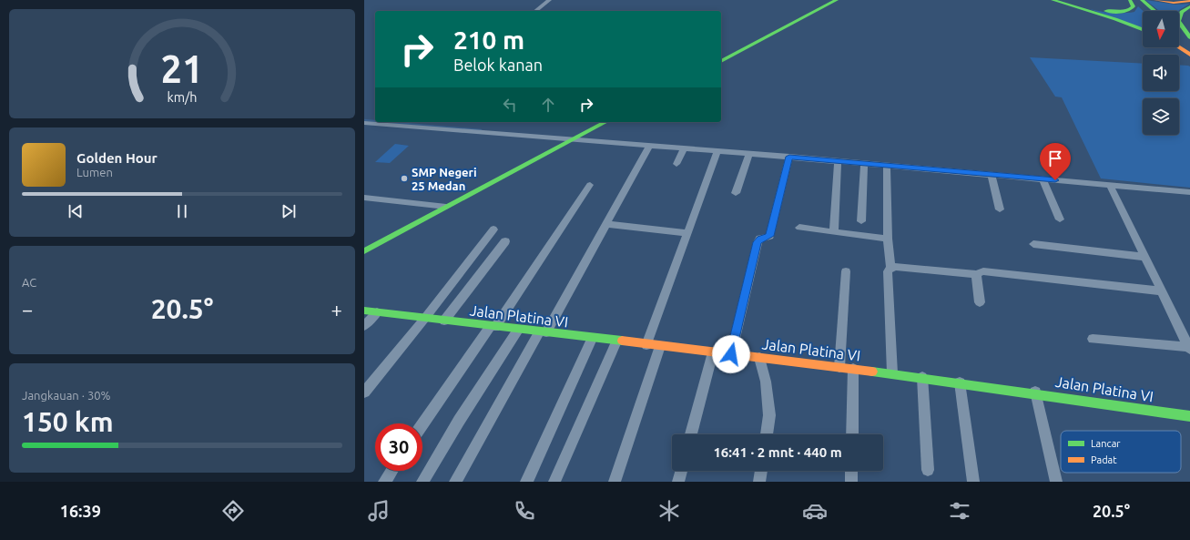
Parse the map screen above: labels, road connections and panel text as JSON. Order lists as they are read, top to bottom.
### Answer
{
  "streets": {
    "main road": ["Jalan Platina VI"]
  },
  "places": ["SMP Negeri 25 Medan"],
  "legend": ["Lancar", "Padat"],
  "north": "bottom",
  "page": {
    "turn": ["210 m", "Belok kanan"],
    "song": ["Golden Hour", "Lumen"],
    "tile": [
      "AC",
      ["Jangkauan · 30%", "150 km"]
    ],
    "heat": ["−", "20.5°", "+"],
    "limit": "30",
    "trip": "16:41 · 2 mnt · 440 m",
    "tabs": ["16:39", "20.5°"],
    "gauge": ["21", "km/h"]
  }
}
